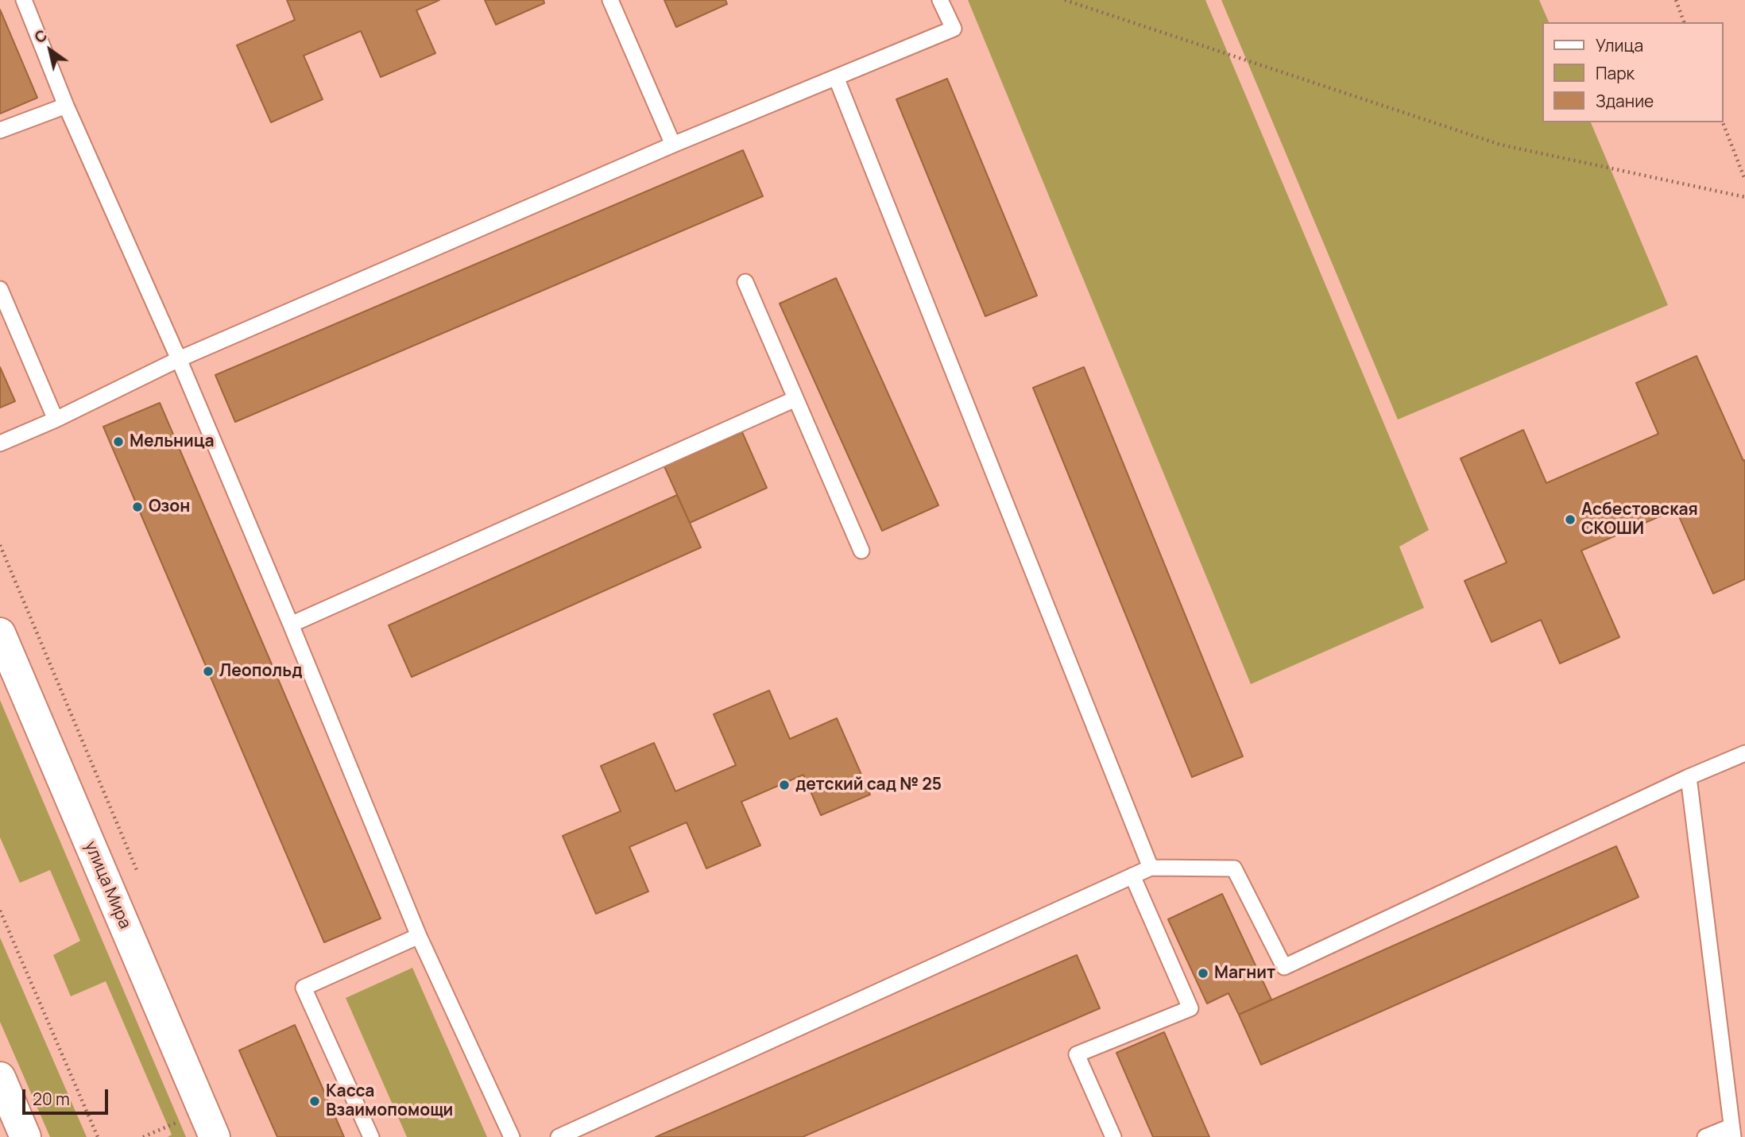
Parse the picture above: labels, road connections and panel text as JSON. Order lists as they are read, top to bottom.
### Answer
{
  "streets": {
    "street": ["улица Мира"]
  },
  "places": [
    "Мельница",
    "Озон",
    "Асбестовская СКОШИ",
    "Леопольд",
    "детский сад № 25",
    "Магнит",
    "Касса Взаимопомощи"
  ],
  "legend": ["Улица", "Парк", "Здание"],
  "scale_bar": "20 m",
  "north": "top left"
}
